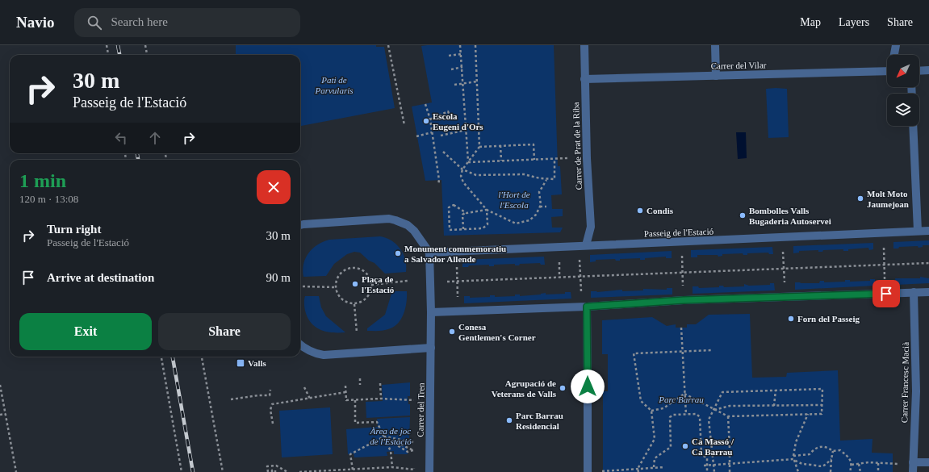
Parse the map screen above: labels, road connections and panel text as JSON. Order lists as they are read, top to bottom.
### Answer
{
  "streets": {
    "street": [
      "Carrer del Vilar",
      "Carrer de Prat de la Riba",
      "Passeig de l'Estació",
      "Carrer Francesc Macià",
      "Carrer del Tren"
    ]
  },
  "crossings": [
    ["Carrer del Vilar", "Carrer de Prat de la Riba"],
    ["Carrer de Prat de la Riba", "Passeig de l'Estació"]
  ],
  "parks": [
    "Pati de Parvularis",
    "l'Hort de l'Escola",
    "Parc Barrau",
    "Àrea de joc de l'Estació"
  ],
  "places": {
    "other": [
      "Escola Eugeni d'Ors",
      "Molt Moto Jaumejoan",
      "Condis",
      "Bombolles Valls Bugaderia Autoservei",
      "Monument commemoratiu a Salvador Allende",
      "Plaça de l'Estació",
      "Forn del Passeig",
      "Conesa Gentlemen's Corner",
      "Agrupació de Veterans de Valls",
      "Parc Barrau Residencial",
      "Ca Massó / Ca Barrau"
    ],
    "transit": ["Valls"]
  },
  "north": "bottom left",
  "page": {
    "header": "Navio",
    "search": "Search here",
    "nav": ["Map", "Layers", "Share"],
    "turn": ["30 m", "Passeig de l'Estació"],
    "heading": ["1 min", "120 m · 13:08"],
    "list": [
      {
        "name": "Turn right",
        "note": "Passeig de l'Estació",
        "value": "30 m"
      },
      {
        "name": "Arrive at destination",
        "value": "90 m"
      }
    ],
    "buttons": ["Exit", "Share"]
  }
}
